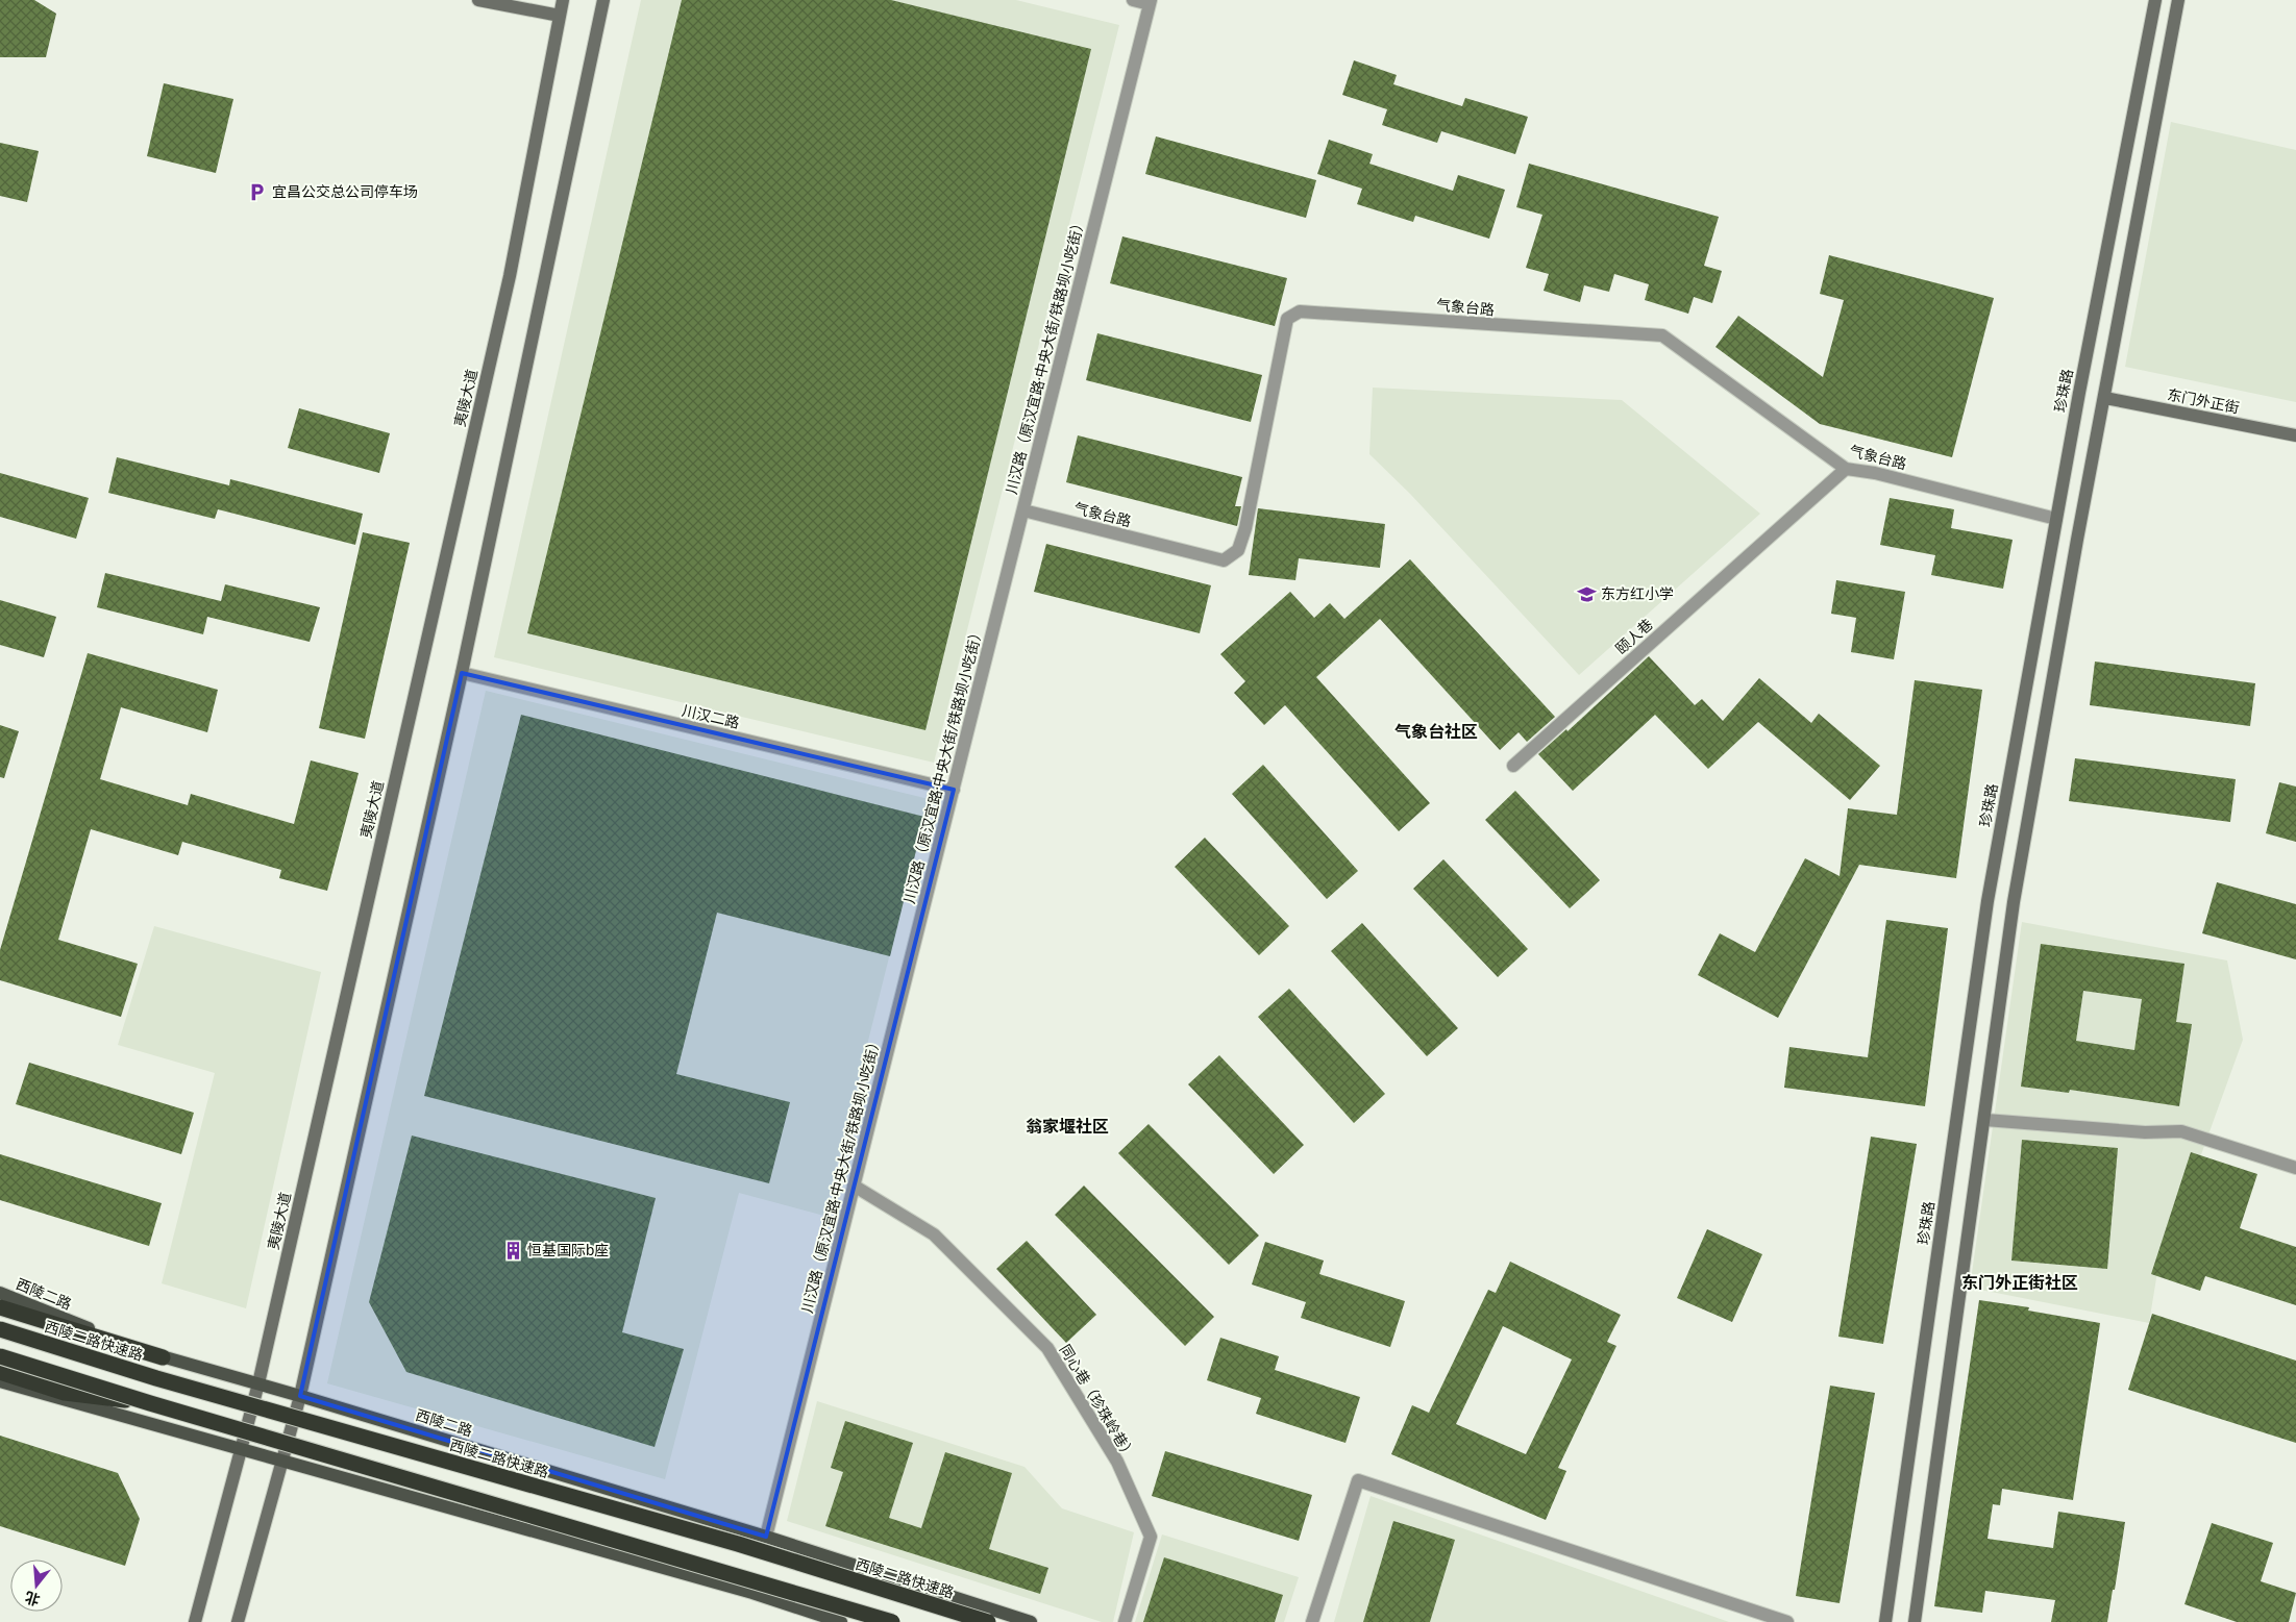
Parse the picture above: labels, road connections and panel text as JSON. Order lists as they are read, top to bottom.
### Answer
{
  "streets": {
    "highway": ["西陵二路快速路"],
    "main road": [
      "珍珠路",
      "夷陵大道",
      "东门外正街",
      "西陵二路"
    ],
    "street": [
      "气象台路",
      "川汉路（原汉宜路·中央大街/铁路坝小吃街）",
      "颐人巷",
      "川汉二路",
      "同心巷（珍珠岭巷）"
    ]
  },
  "crossings": [
    ["气象台路", "川汉路（原汉宜路·中央大街/铁路坝小吃街）"],
    ["气象台路", "珍珠路"],
    ["气象台路", "颐人巷"],
    ["川汉路（原汉宜路·中央大街/铁路坝小吃街）", "川汉二路"],
    ["川汉路（原汉宜路·中央大街/铁路坝小吃街）", "西陵二路"],
    ["川汉路（原汉宜路·中央大街/铁路坝小吃街）", "同心巷（珍珠岭巷）"],
    ["夷陵大道", "西陵二路"]
  ],
  "districts": ["气象台社区", "翁家堰社区", "东门外正街社区"],
  "places": {
    "parking": ["宜昌公交总公司停车场"],
    "school or university": ["东方红小学"],
    "building": ["恒基国际b座"]
  },
  "north": "bottom"
}
